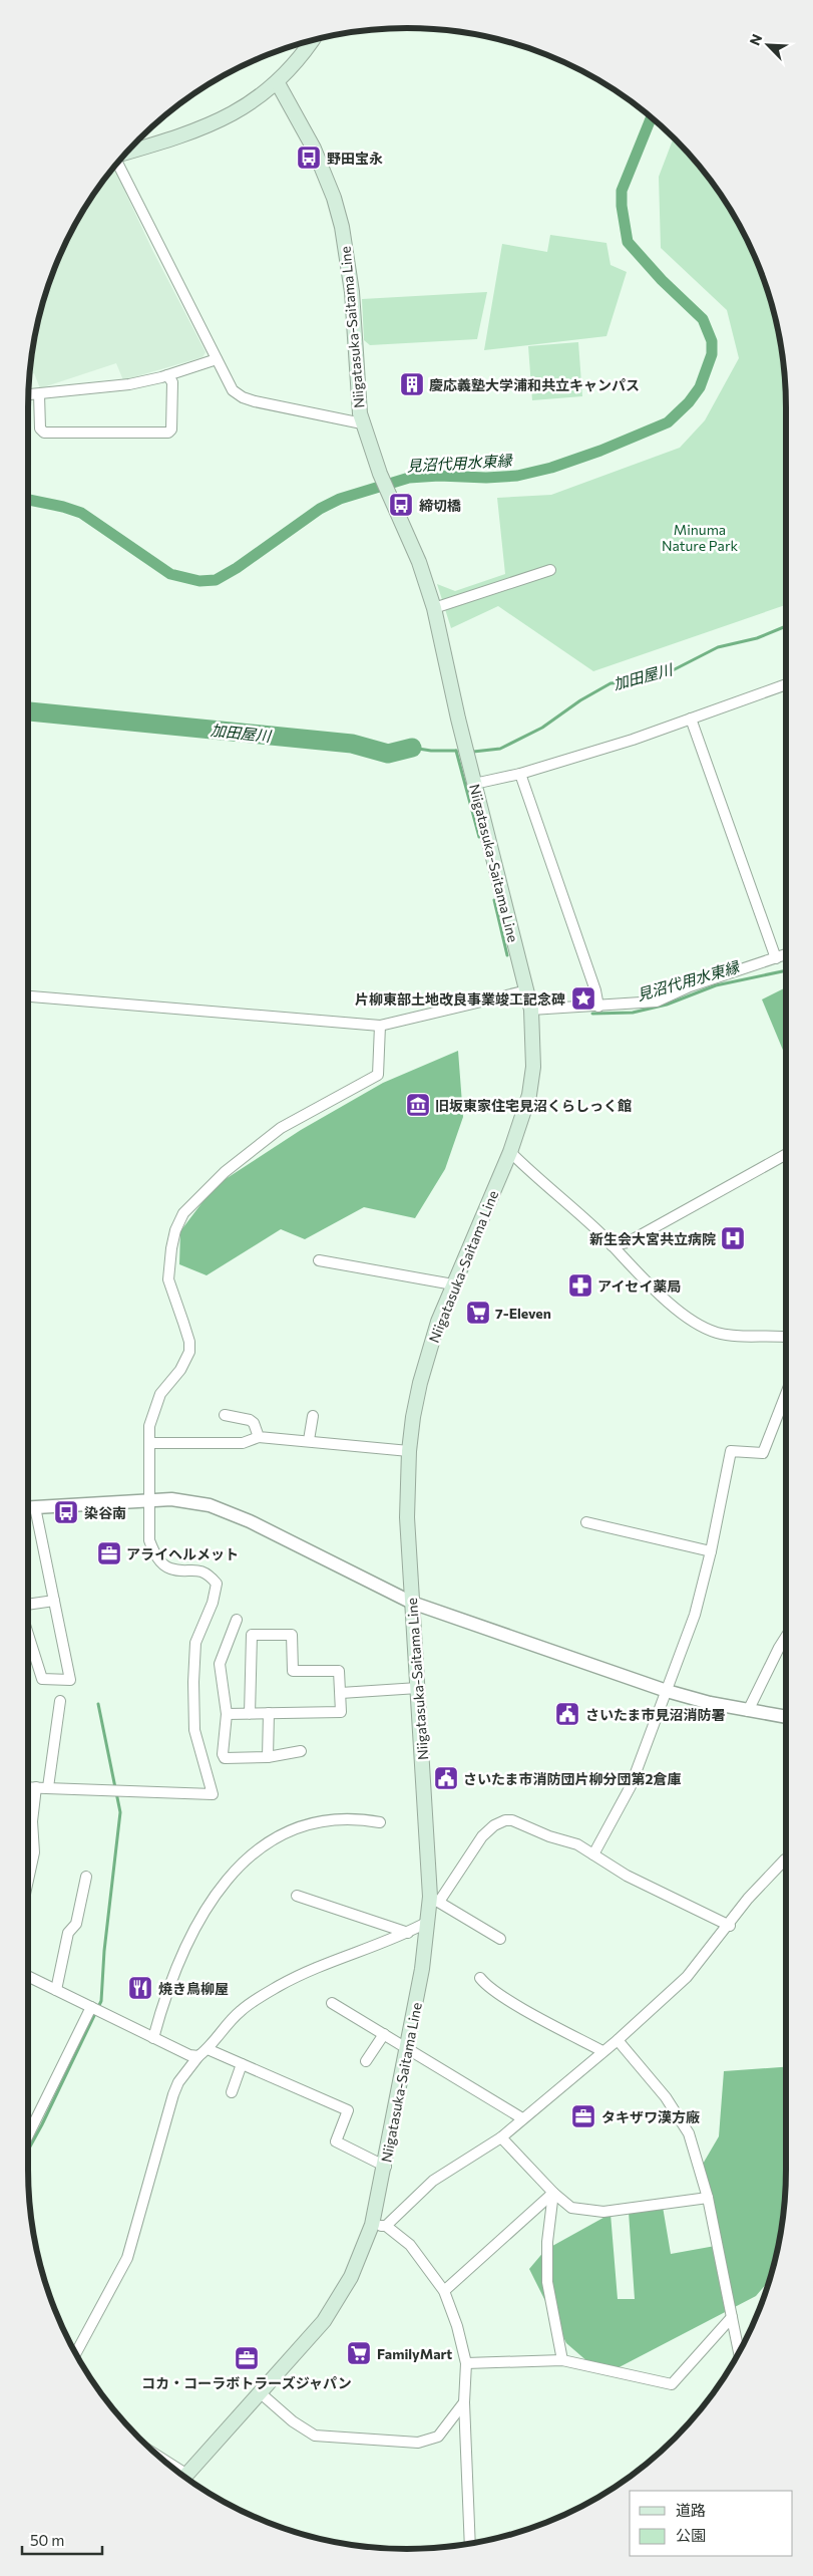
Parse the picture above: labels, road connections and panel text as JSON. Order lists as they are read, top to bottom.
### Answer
{
  "streets": {
    "main road": ["Niigatasuka-Saitama Line"]
  },
  "water": ["見沼代用水東縁", "加田屋川"],
  "parks": ["Minuma Nature Park"],
  "places": {
    "bus stop": ["野田宝永", "締切橋", "染谷南"],
    "building": ["慶応義塾大学浦和共立キャンパス"],
    "place": ["片柳東部土地改良事業竣工記念碑"],
    "museum": ["旧坂東家住宅見沼くらしっく館"],
    "hospital": ["新生会大宮共立病院"],
    "pharmacy": ["アイセイ薬局"],
    "supermarket": ["7-Eleven", "FamilyMart"],
    "office": ["アライヘルメット", "タキザワ漢方廠", "コカ・コーラボトラーズジャパン"],
    "public building": ["さいたま市見沼消防署", "さいたま市消防団片柳分団第2倉庫"],
    "restaurant": ["焼き鳥柳屋"]
  },
  "legend": ["道路", "公園"],
  "scale_bar": "50 m",
  "north": "top left"
}
